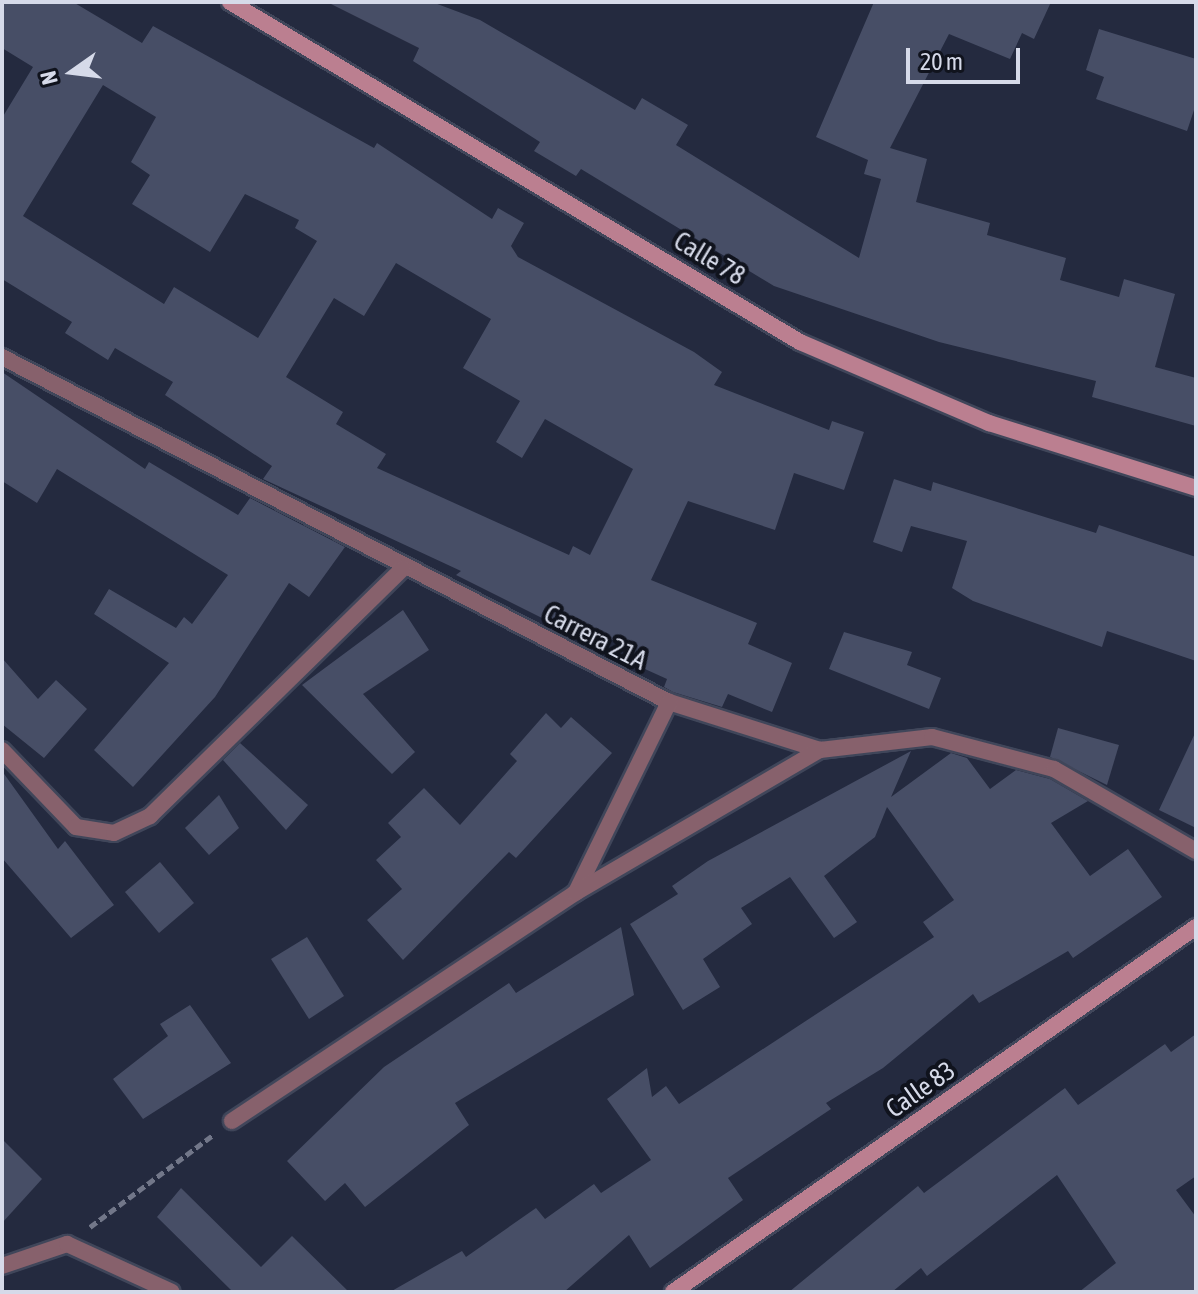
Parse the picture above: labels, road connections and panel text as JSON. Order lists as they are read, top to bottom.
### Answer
{
  "streets": {
    "street": ["Calle 78", "Carrera 21A", "Calle 83"]
  },
  "scale_bar": "20 m",
  "north": "left"
}
